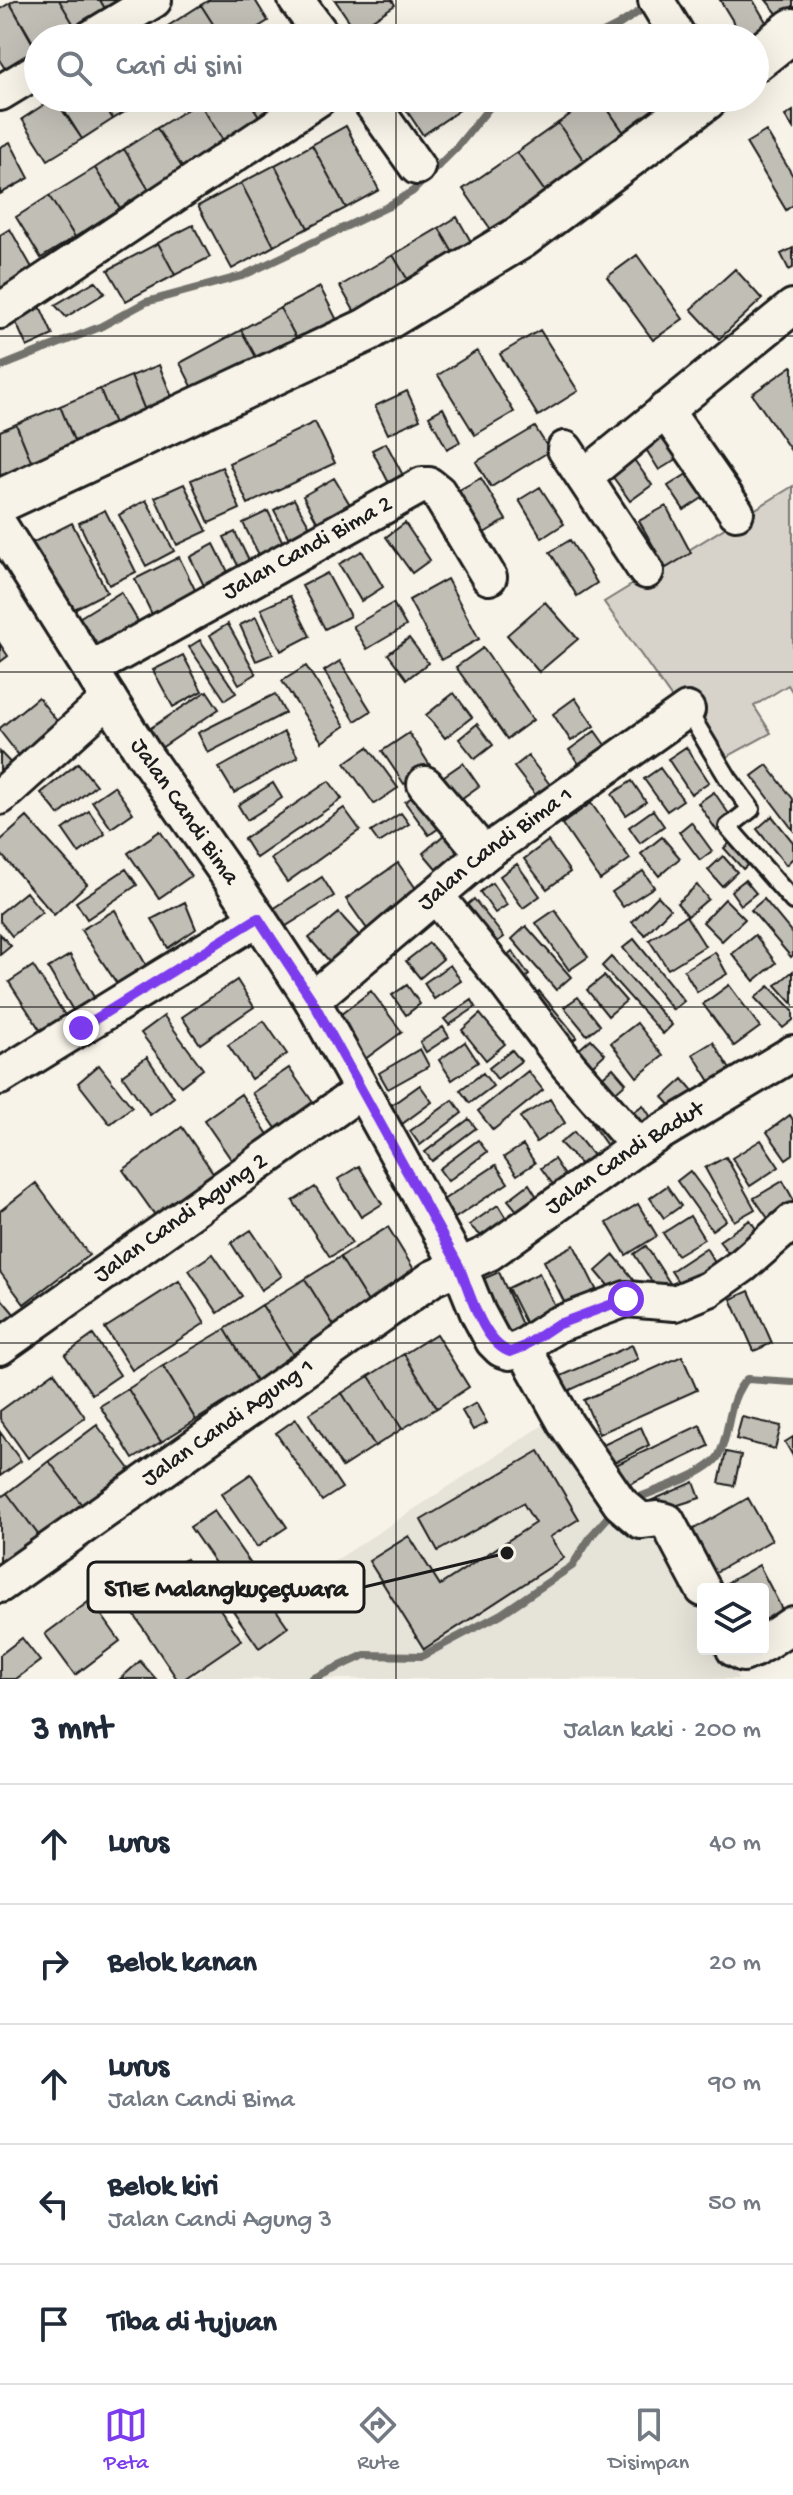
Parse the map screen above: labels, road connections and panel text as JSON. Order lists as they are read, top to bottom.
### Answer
{
  "streets": {
    "street": [
      "Jalan Candi Bima 2",
      "Jalan Candi Bima",
      "Jalan Candi Bima 1",
      "Jalan Candi Badut",
      "Jalan Candi Agung 2",
      "Jalan Candi Agung 1"
    ]
  },
  "crossings": [
    ["Jalan Candi Bima 2", "Jalan Candi Bima"],
    ["Jalan Candi Bima", "Jalan Candi Bima 1"],
    ["Jalan Candi Bima", "Jalan Candi Badut"],
    ["Jalan Candi Bima", "Jalan Candi Agung 2"],
    ["Jalan Candi Bima", "Jalan Candi Agung 1"],
    ["Jalan Candi Badut", "Jalan Candi Agung 1"]
  ],
  "places": ["STIE Malangkuçeçwara"],
  "page": {
    "search": "Cari di sini",
    "heading": ["3 mnt", "Jalan kaki · 200 m"],
    "list": [
      ["Lurus", "40 m"],
      ["Belok kanan", "20 m"],
      ["Lurus", "Jalan Candi Bima", "90 m"],
      ["Belok kiri", "Jalan Candi Agung 3", "50 m"],
      "Tiba di tujuan"
    ],
    "nav": ["Peta", "Rute", "Disimpan"]
  }
}
